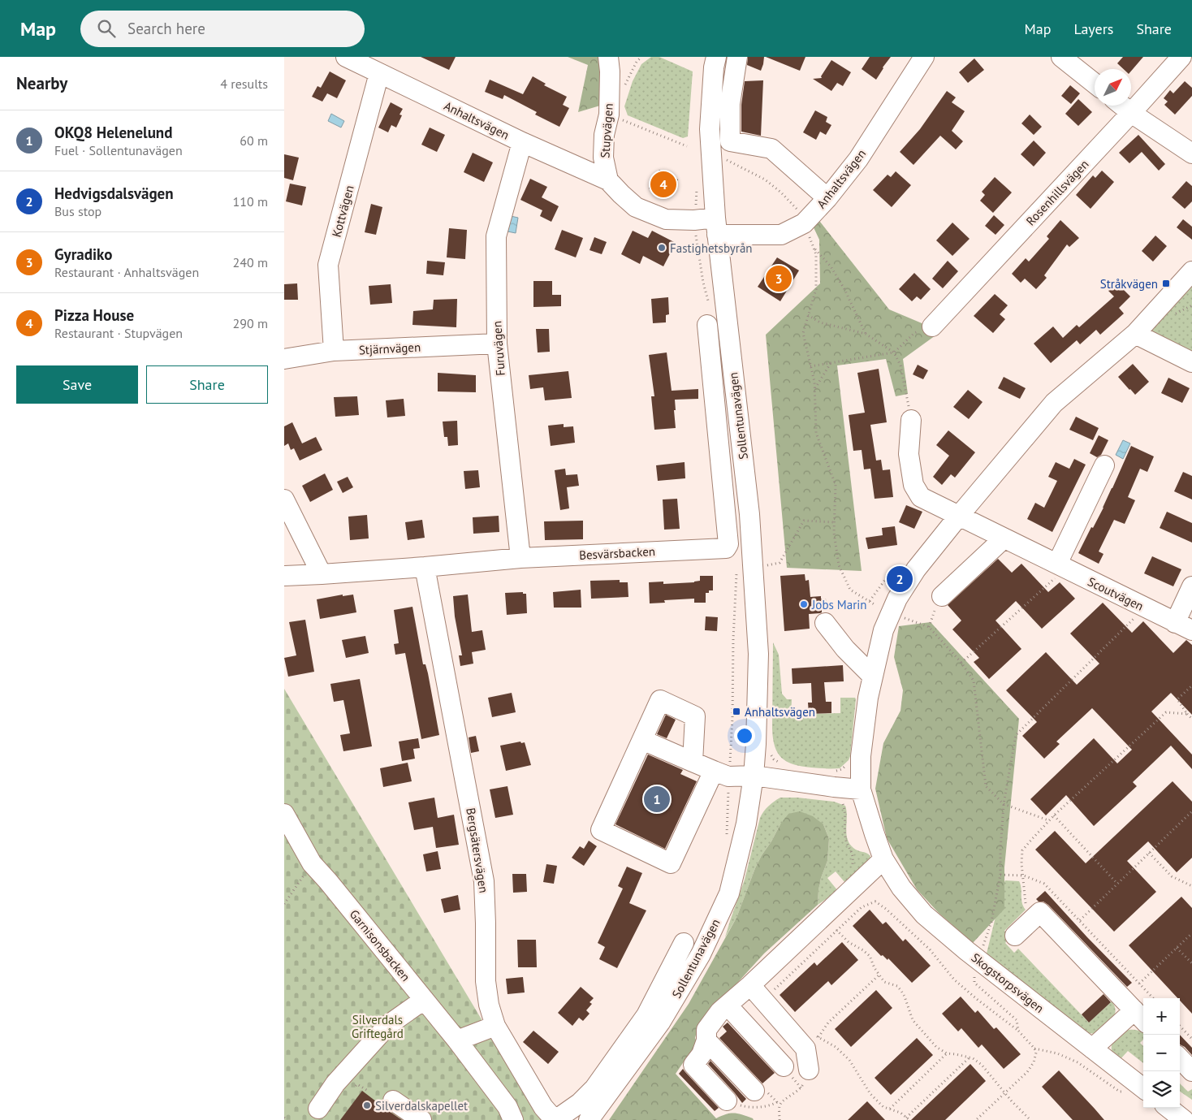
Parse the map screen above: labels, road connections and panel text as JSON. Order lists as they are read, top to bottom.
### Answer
{
  "streets": {
    "street": [
      "Anhaltsvägen",
      "Stupvägen",
      "Rosenhillsvägen",
      "Kottvägen",
      "Stjärnvägen",
      "Furuvägen",
      "Sollentunavägen",
      "Besvärsbacken",
      "Scoutvägen",
      "Bergsätersvägen",
      "Garnisonsbacken",
      "Skogstorpsvägen"
    ]
  },
  "crossings": [
    ["Anhaltsvägen", "Stupvägen"],
    ["Anhaltsvägen", "Kottvägen"],
    ["Anhaltsvägen", "Furuvägen"],
    ["Anhaltsvägen", "Sollentunavägen"],
    ["Kottvägen", "Stjärnvägen"],
    ["Stjärnvägen", "Furuvägen"],
    ["Furuvägen", "Besvärsbacken"],
    ["Sollentunavägen", "Bergsätersvägen"],
    ["Besvärsbacken", "Bergsätersvägen"],
    ["Scoutvägen", "Skogstorpsvägen"]
  ],
  "parks": ["Silverdals Griftegård"],
  "places": {
    "other": ["Fastighetsbyrån", "Jobs Marin", "Silverdalskapellet"],
    "transit": ["Stråkvägen", "Anhaltsvägen"]
  },
  "north": "top right",
  "page": {
    "header": "Map",
    "search": "Search here",
    "nav": ["Map", "Layers", "Share"],
    "heading": ["Nearby", "4 results"],
    "list": [
      {
        "mark": "1",
        "name": "OKQ8 Helenelund",
        "note": "Fuel · Sollentunavägen",
        "value": "60 m"
      },
      {
        "mark": "2",
        "name": "Hedvigsdalsvägen",
        "note": "Bus stop",
        "value": "110 m"
      },
      {
        "mark": "3",
        "name": "Gyradiko",
        "note": "Restaurant · Anhaltsvägen",
        "value": "240 m"
      },
      {
        "mark": "4",
        "name": "Pizza House",
        "note": "Restaurant · Stupvägen",
        "value": "290 m"
      }
    ],
    "pins": [
      "4",
      "3",
      "2",
      "1"
    ],
    "buttons": ["Save", "Share"],
    "map_buttons": ["+", "−"]
  }
}
